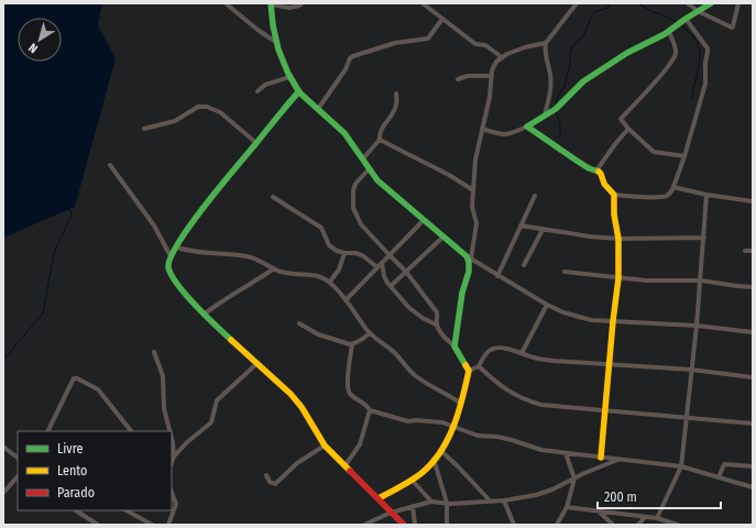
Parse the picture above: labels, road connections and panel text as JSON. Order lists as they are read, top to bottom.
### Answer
{
  "legend": ["Livre", "Lento", "Parado"],
  "scale_bar": "200 m",
  "north": "bottom left"
}
